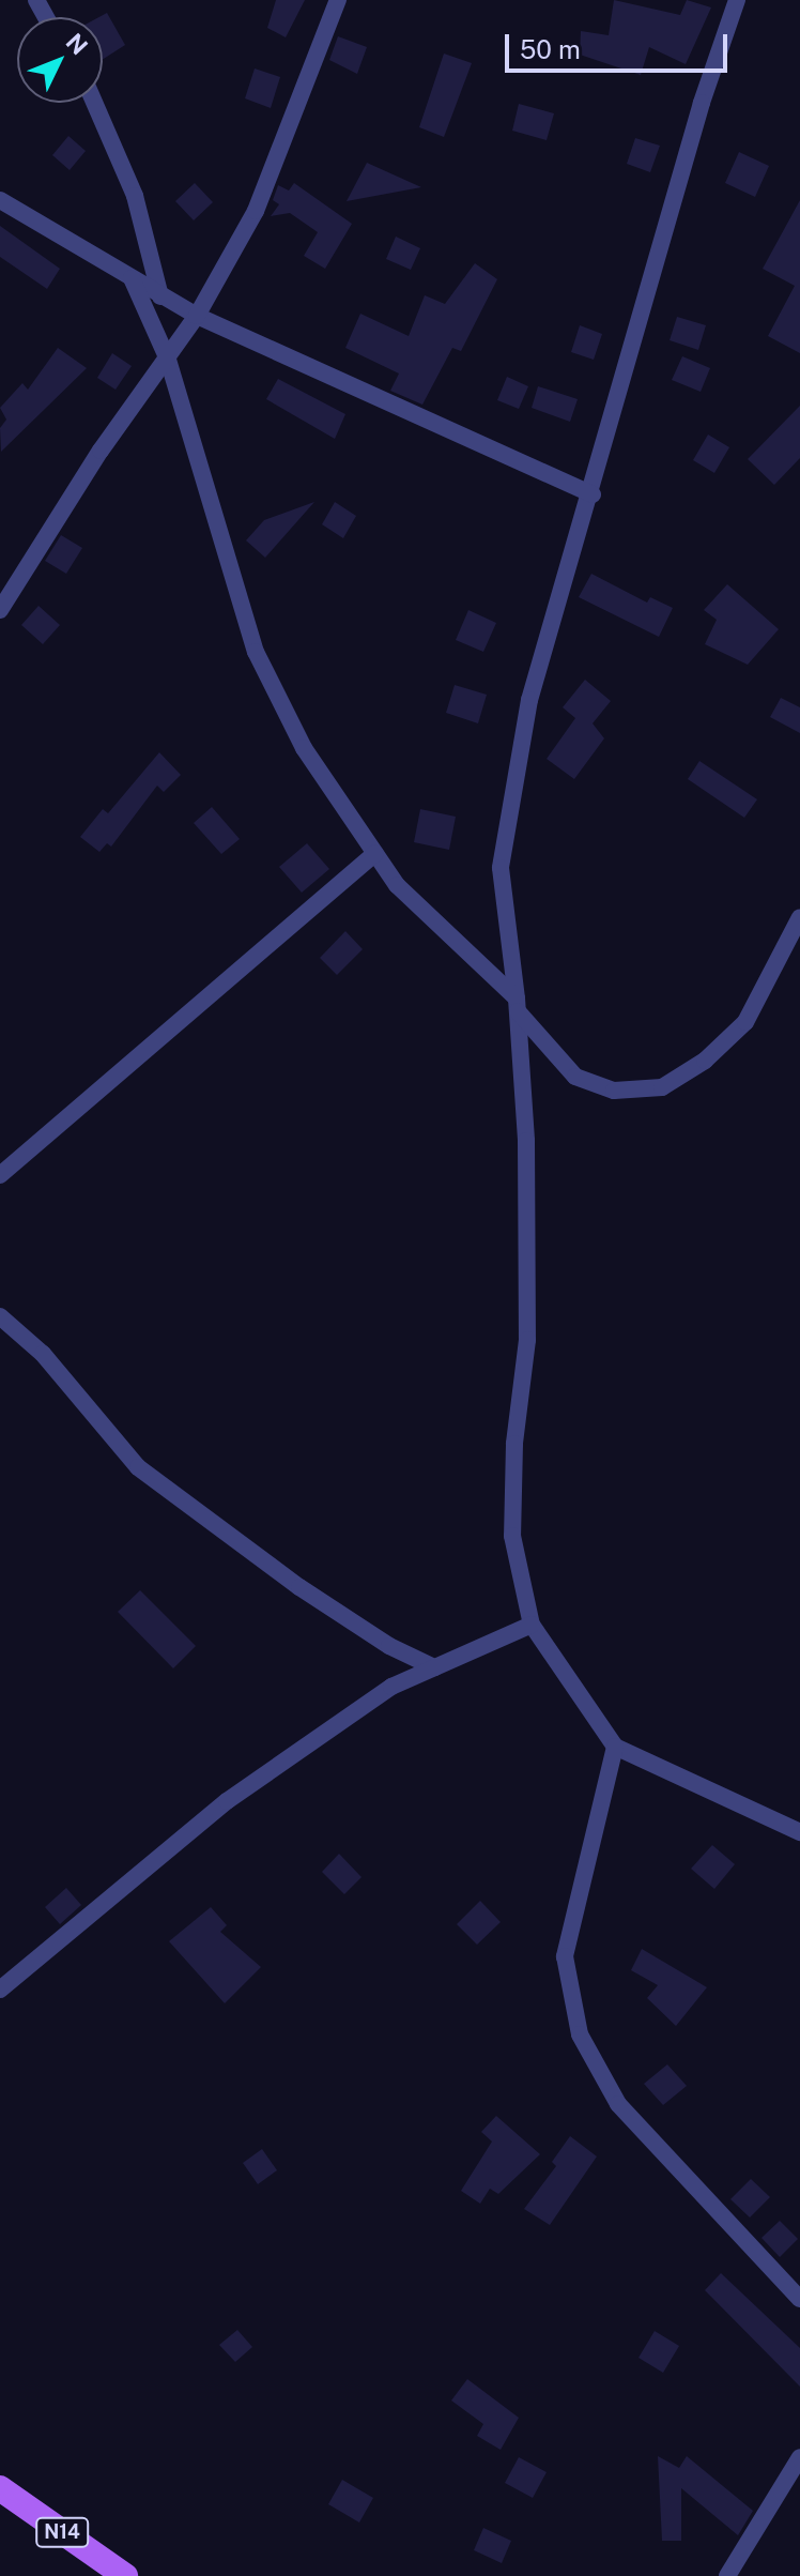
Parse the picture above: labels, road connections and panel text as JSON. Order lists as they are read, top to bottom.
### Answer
{
  "streets": {
    "main road": ["N14"]
  },
  "scale_bar": "50 m",
  "north": "top right"
}
